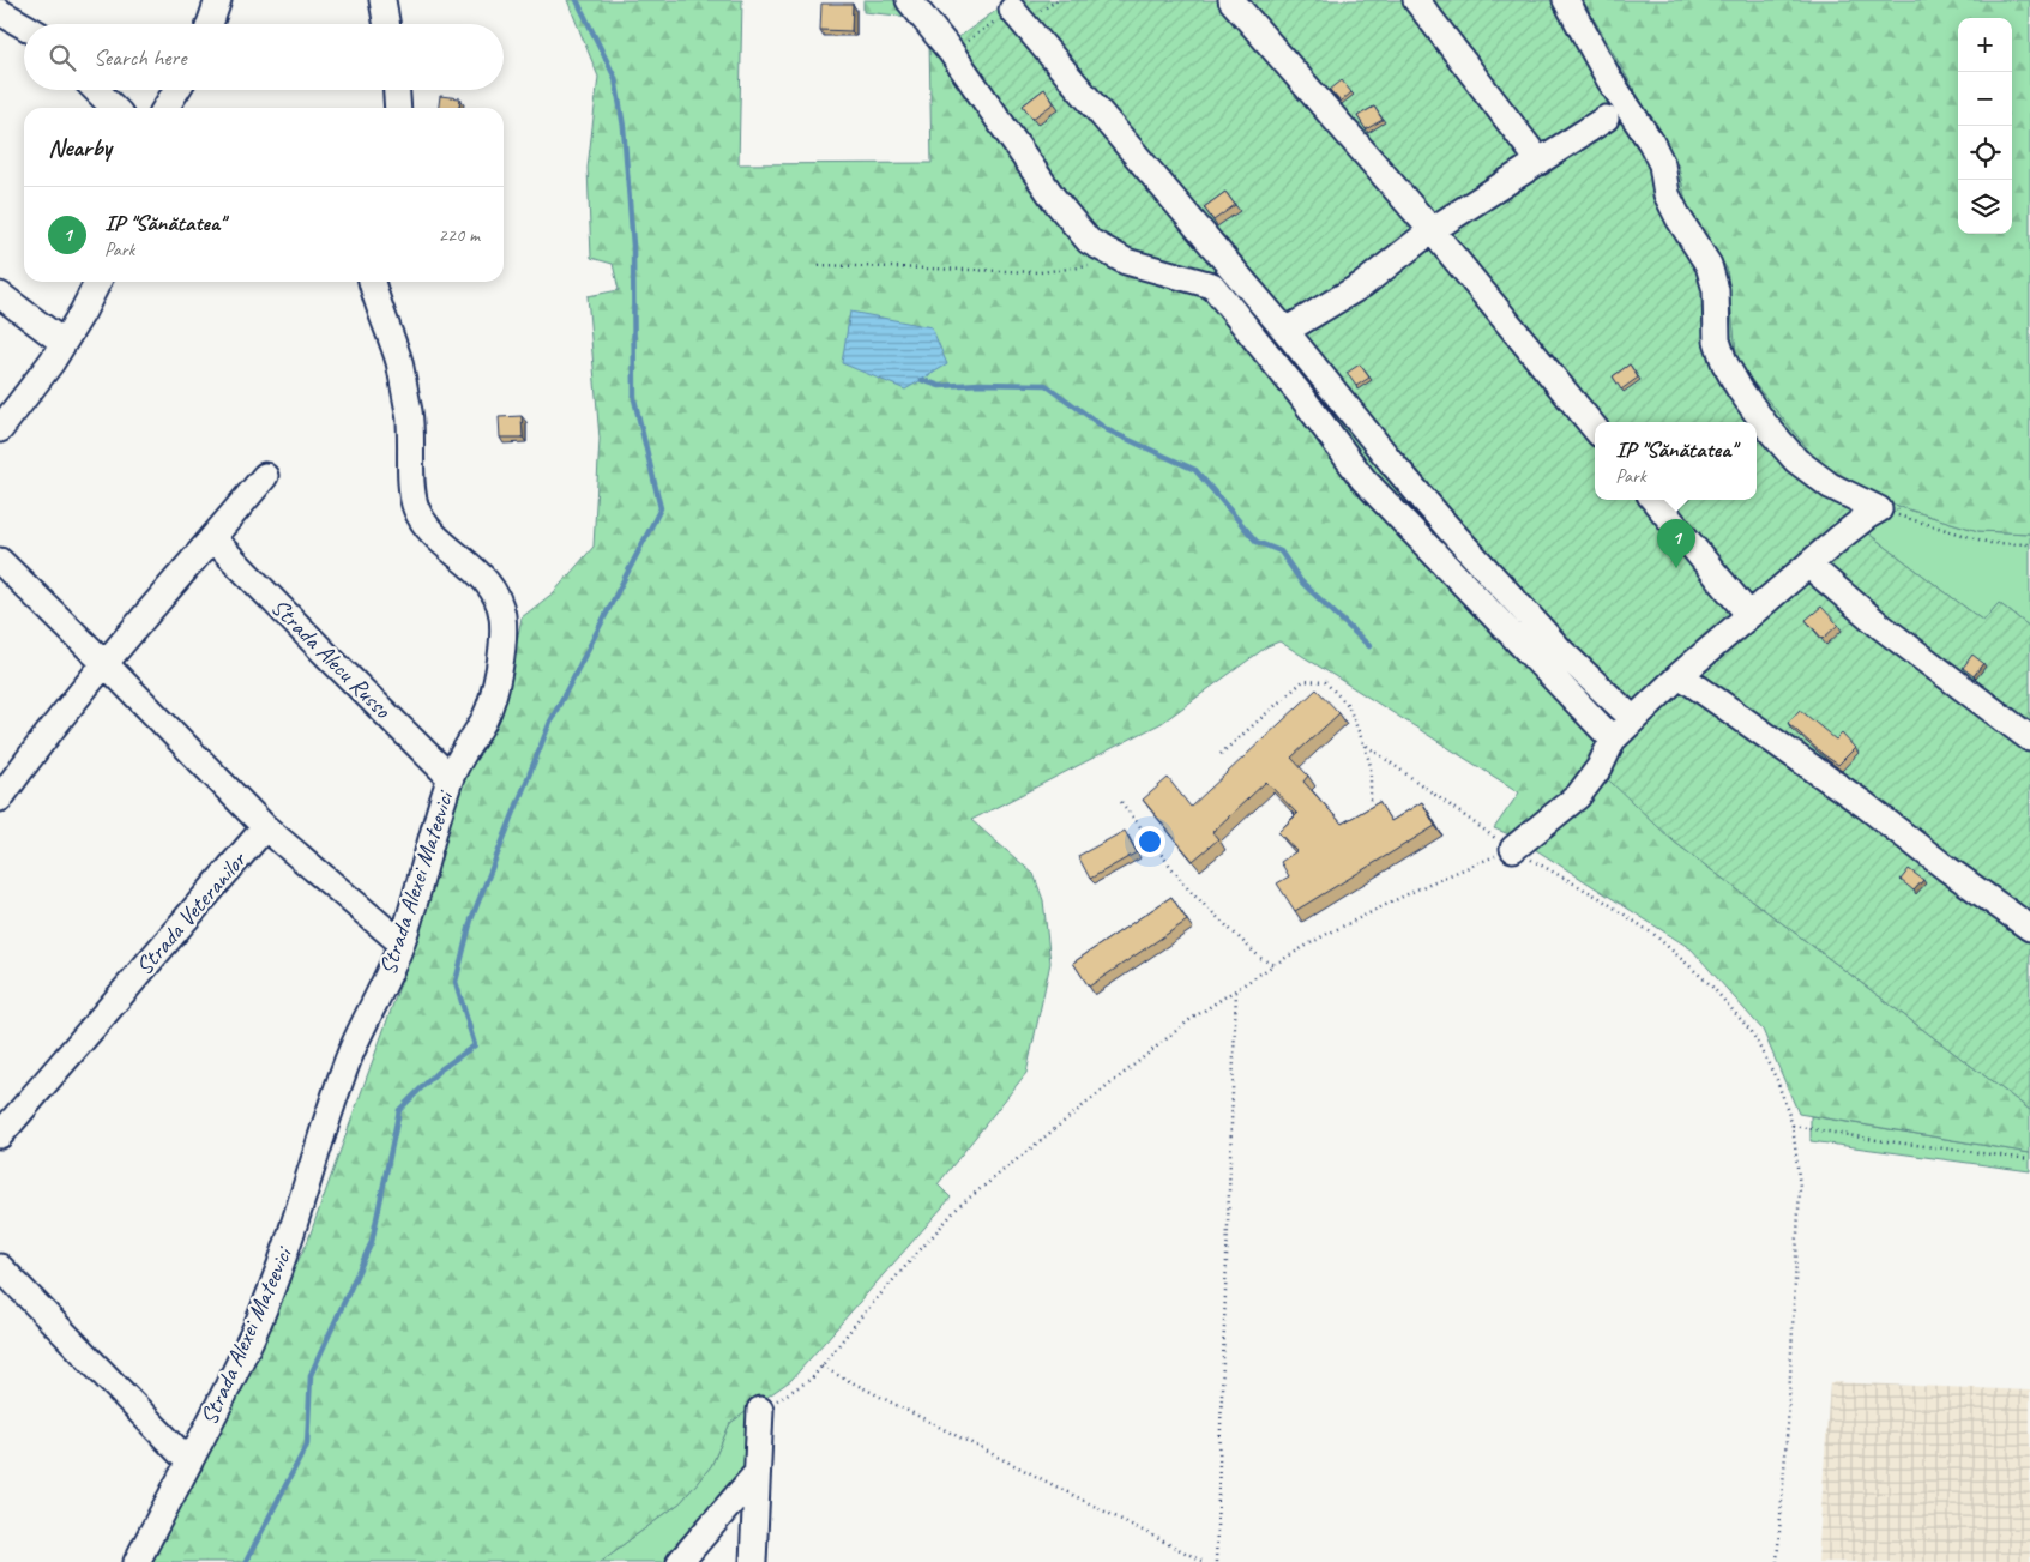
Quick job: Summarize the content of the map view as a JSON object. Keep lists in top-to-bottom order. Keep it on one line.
{"streets":{"street":["Strada Alecu Russo","Strada Alexei Mateevici","Strada Veteranilor"]},"crossings":[["Strada Alecu Russo","Strada Alexei Mateevici"]],"page":{"map_buttons":["+","−"],"search":"Search here","heading":"Nearby","list":[{"mark":"1","name":"IP \"Sănătatea\"","note":"Park","value":"220 m"}],"popup":["IP \"Sănătatea\"","Park"],"pins":"1"}}
